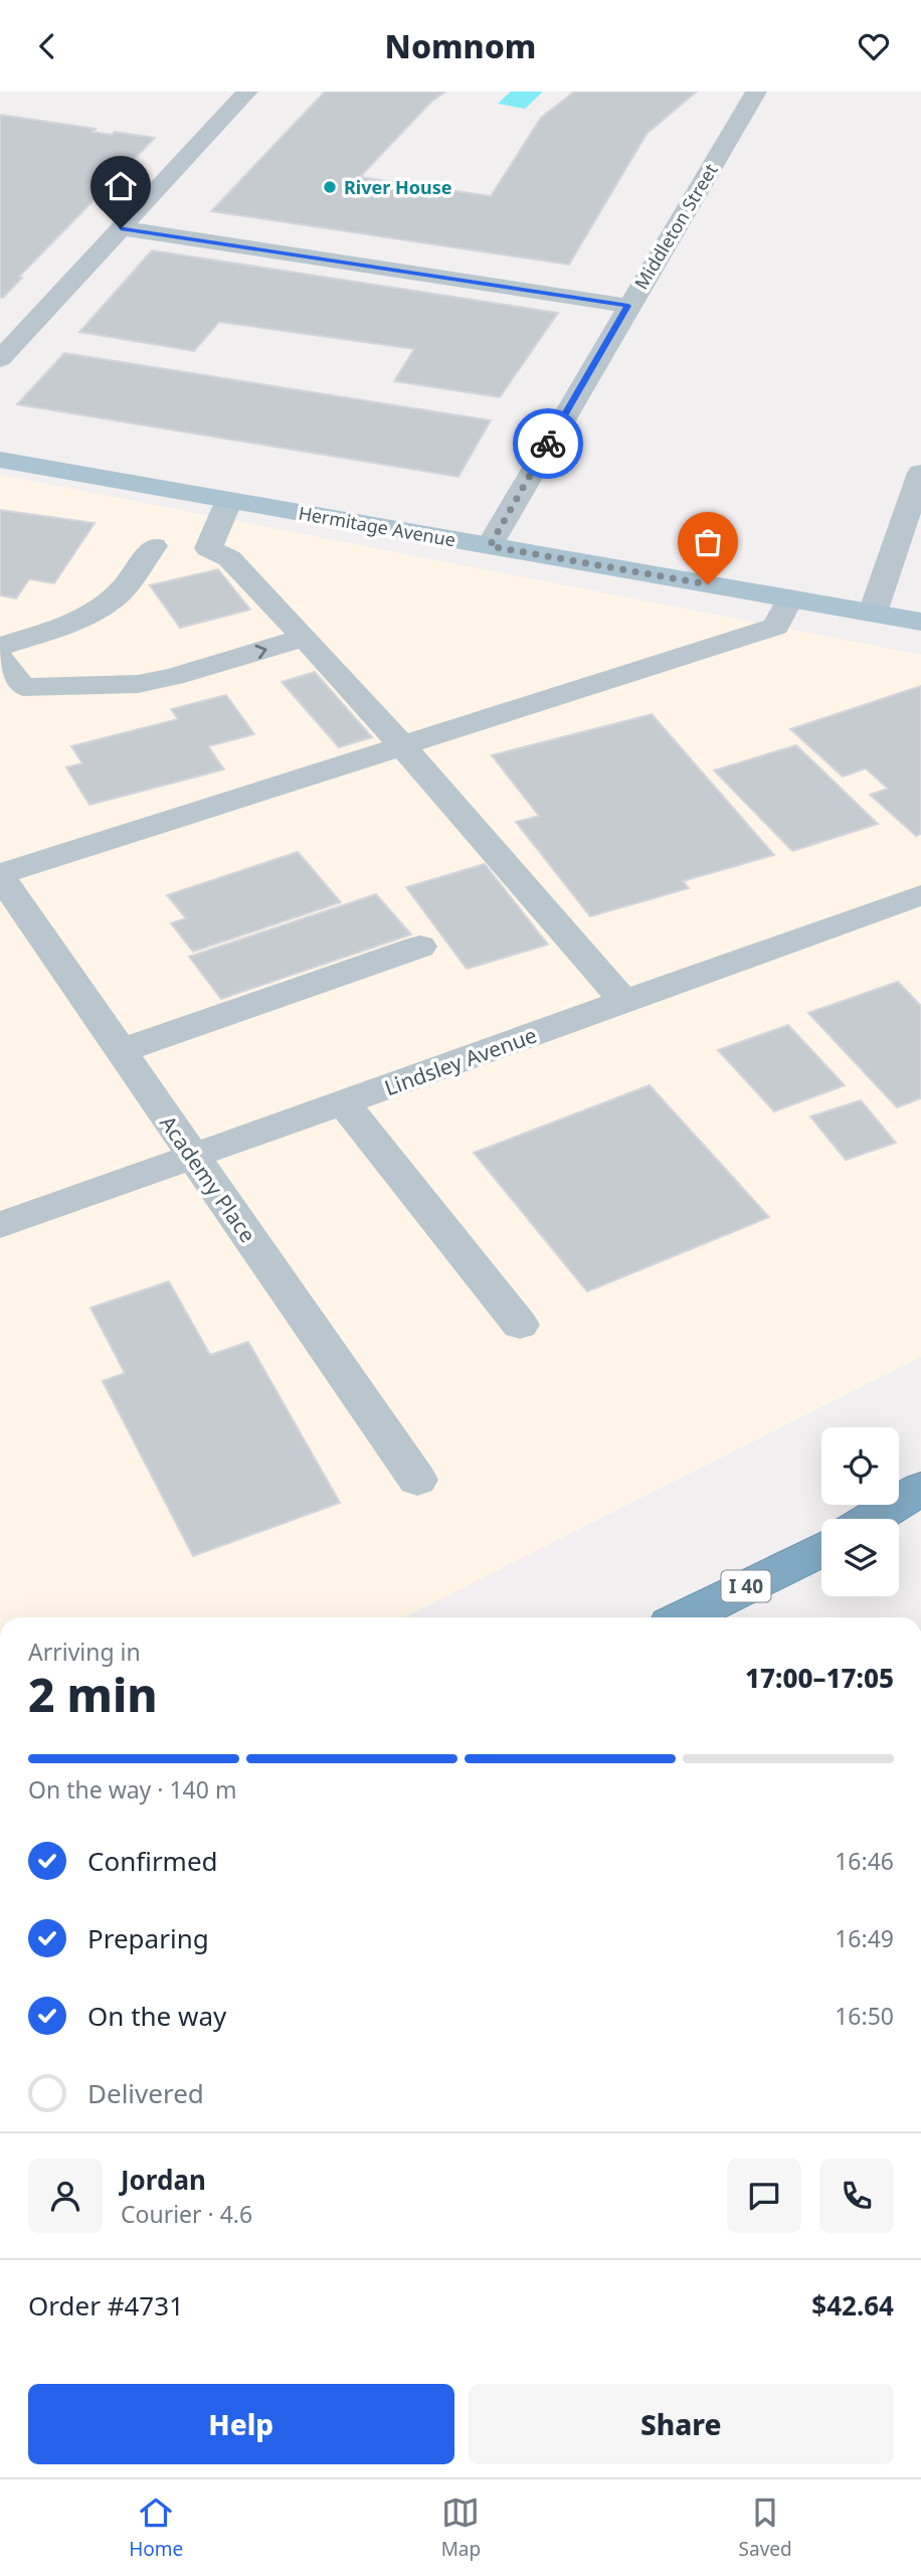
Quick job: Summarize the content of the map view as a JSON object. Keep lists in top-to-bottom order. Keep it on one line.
{"streets":{"highway":["I 40"],"main road":["Hermitage Avenue"],"street":["Middleton Street","Lindsley Avenue","Academy Place"]},"crossings":[["Middleton Street","Hermitage Avenue"],["Lindsley Avenue","Academy Place"]],"places":["River House"],"page":{"header":"Nomnom","heading":["2 min","Arriving in","17:00–17:05"],"panel":["Jordan","Courier · 4.6","Order #4731","$42.64"],"bar":"On the way · 140 m","list":[["Confirmed","16:46"],["Preparing","16:49"],["On the way","16:50"],"Delivered"],"buttons":["Help","Share"],"tabs":["Home","Map","Saved"]}}
